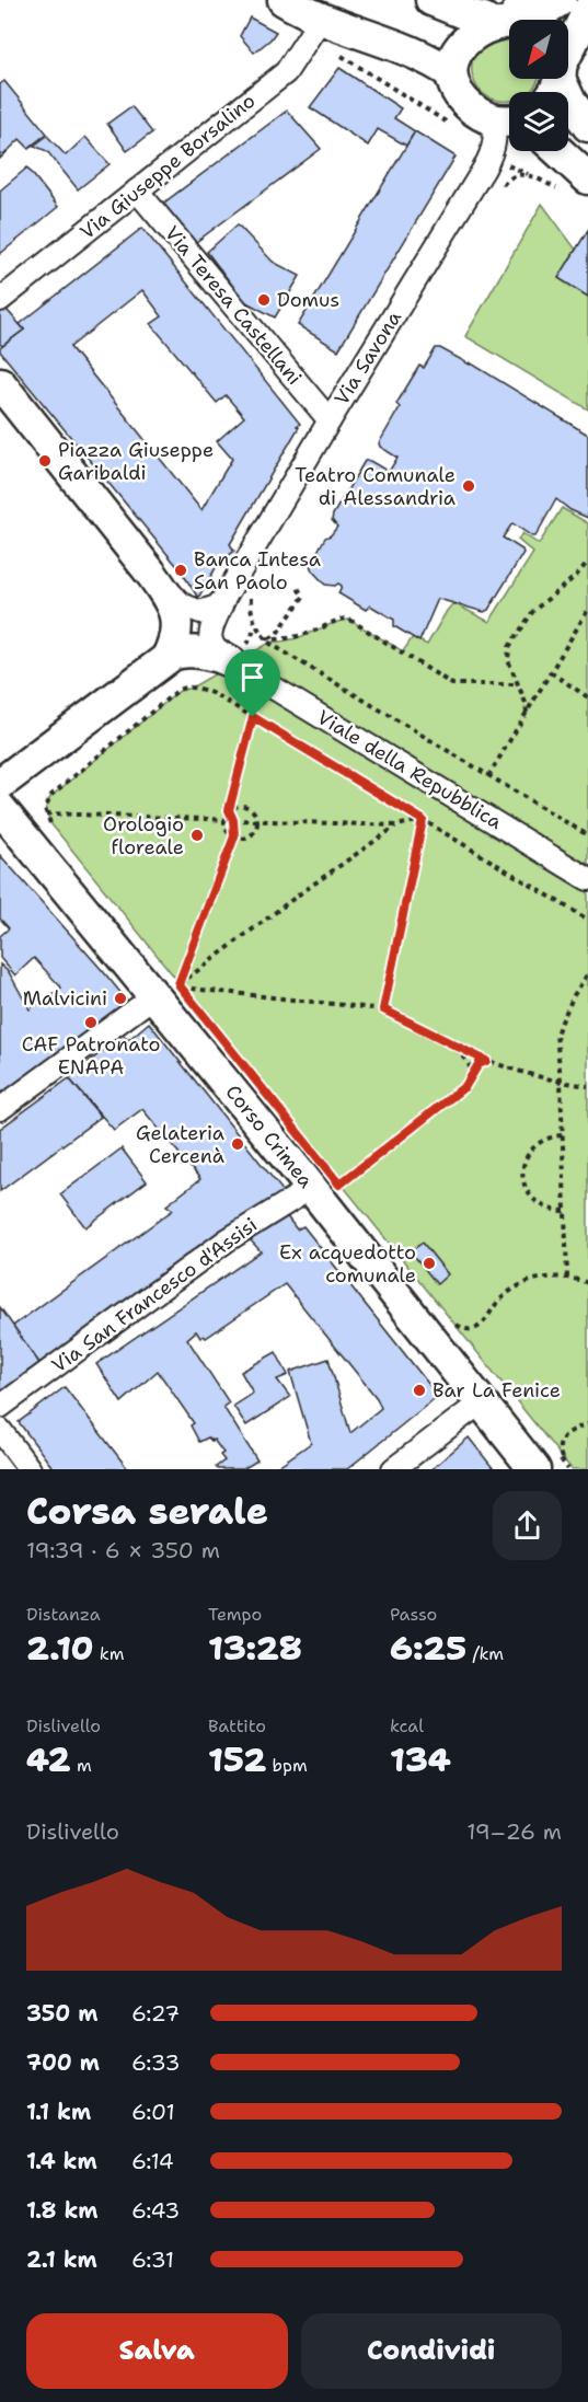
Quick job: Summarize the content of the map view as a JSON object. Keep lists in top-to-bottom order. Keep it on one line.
{"streets":{"street":["Via Giuseppe Borsalino","Via Teresa Castellani","Via Savona","Viale della Repubblica","Corso Crimea","Via San Francesco d'Assisi"]},"crossings":[["Via Giuseppe Borsalino","Via Teresa Castellani"],["Via Teresa Castellani","Via Savona"],["Via Savona","Viale della Repubblica"],["Corso Crimea","Via San Francesco d'Assisi"]],"places":["Domus","Piazza Giuseppe Garibaldi","Teatro Comunale di Alessandria","Banca Intesa San Paolo","Orologio floreale","Malvicini","CAF Patronato ENAPA","Gelateria Cercenà","Ex acquedotto comunale","Bar La Fenice"],"north":"bottom left","page":{"heading":["Corsa serale","19:39 · 6 × 350 m"],"stats":[["Distanza","2.10 km"],["Tempo","13:28"],["Passo","6:25 /km"],["Dislivello","42 m"],["Battito","152 bpm"],["kcal","134"]],"chart":["Dislivello","19–26 m"],"list":[{"name":"350 m","note":"6:27"},{"name":"700 m","note":"6:33"},{"name":"1.1 km","note":"6:01"},{"name":"1.4 km","note":"6:14"},{"name":"1.8 km","note":"6:43"},{"name":"2.1 km","note":"6:31"}],"buttons":["Salva","Condividi"]}}
